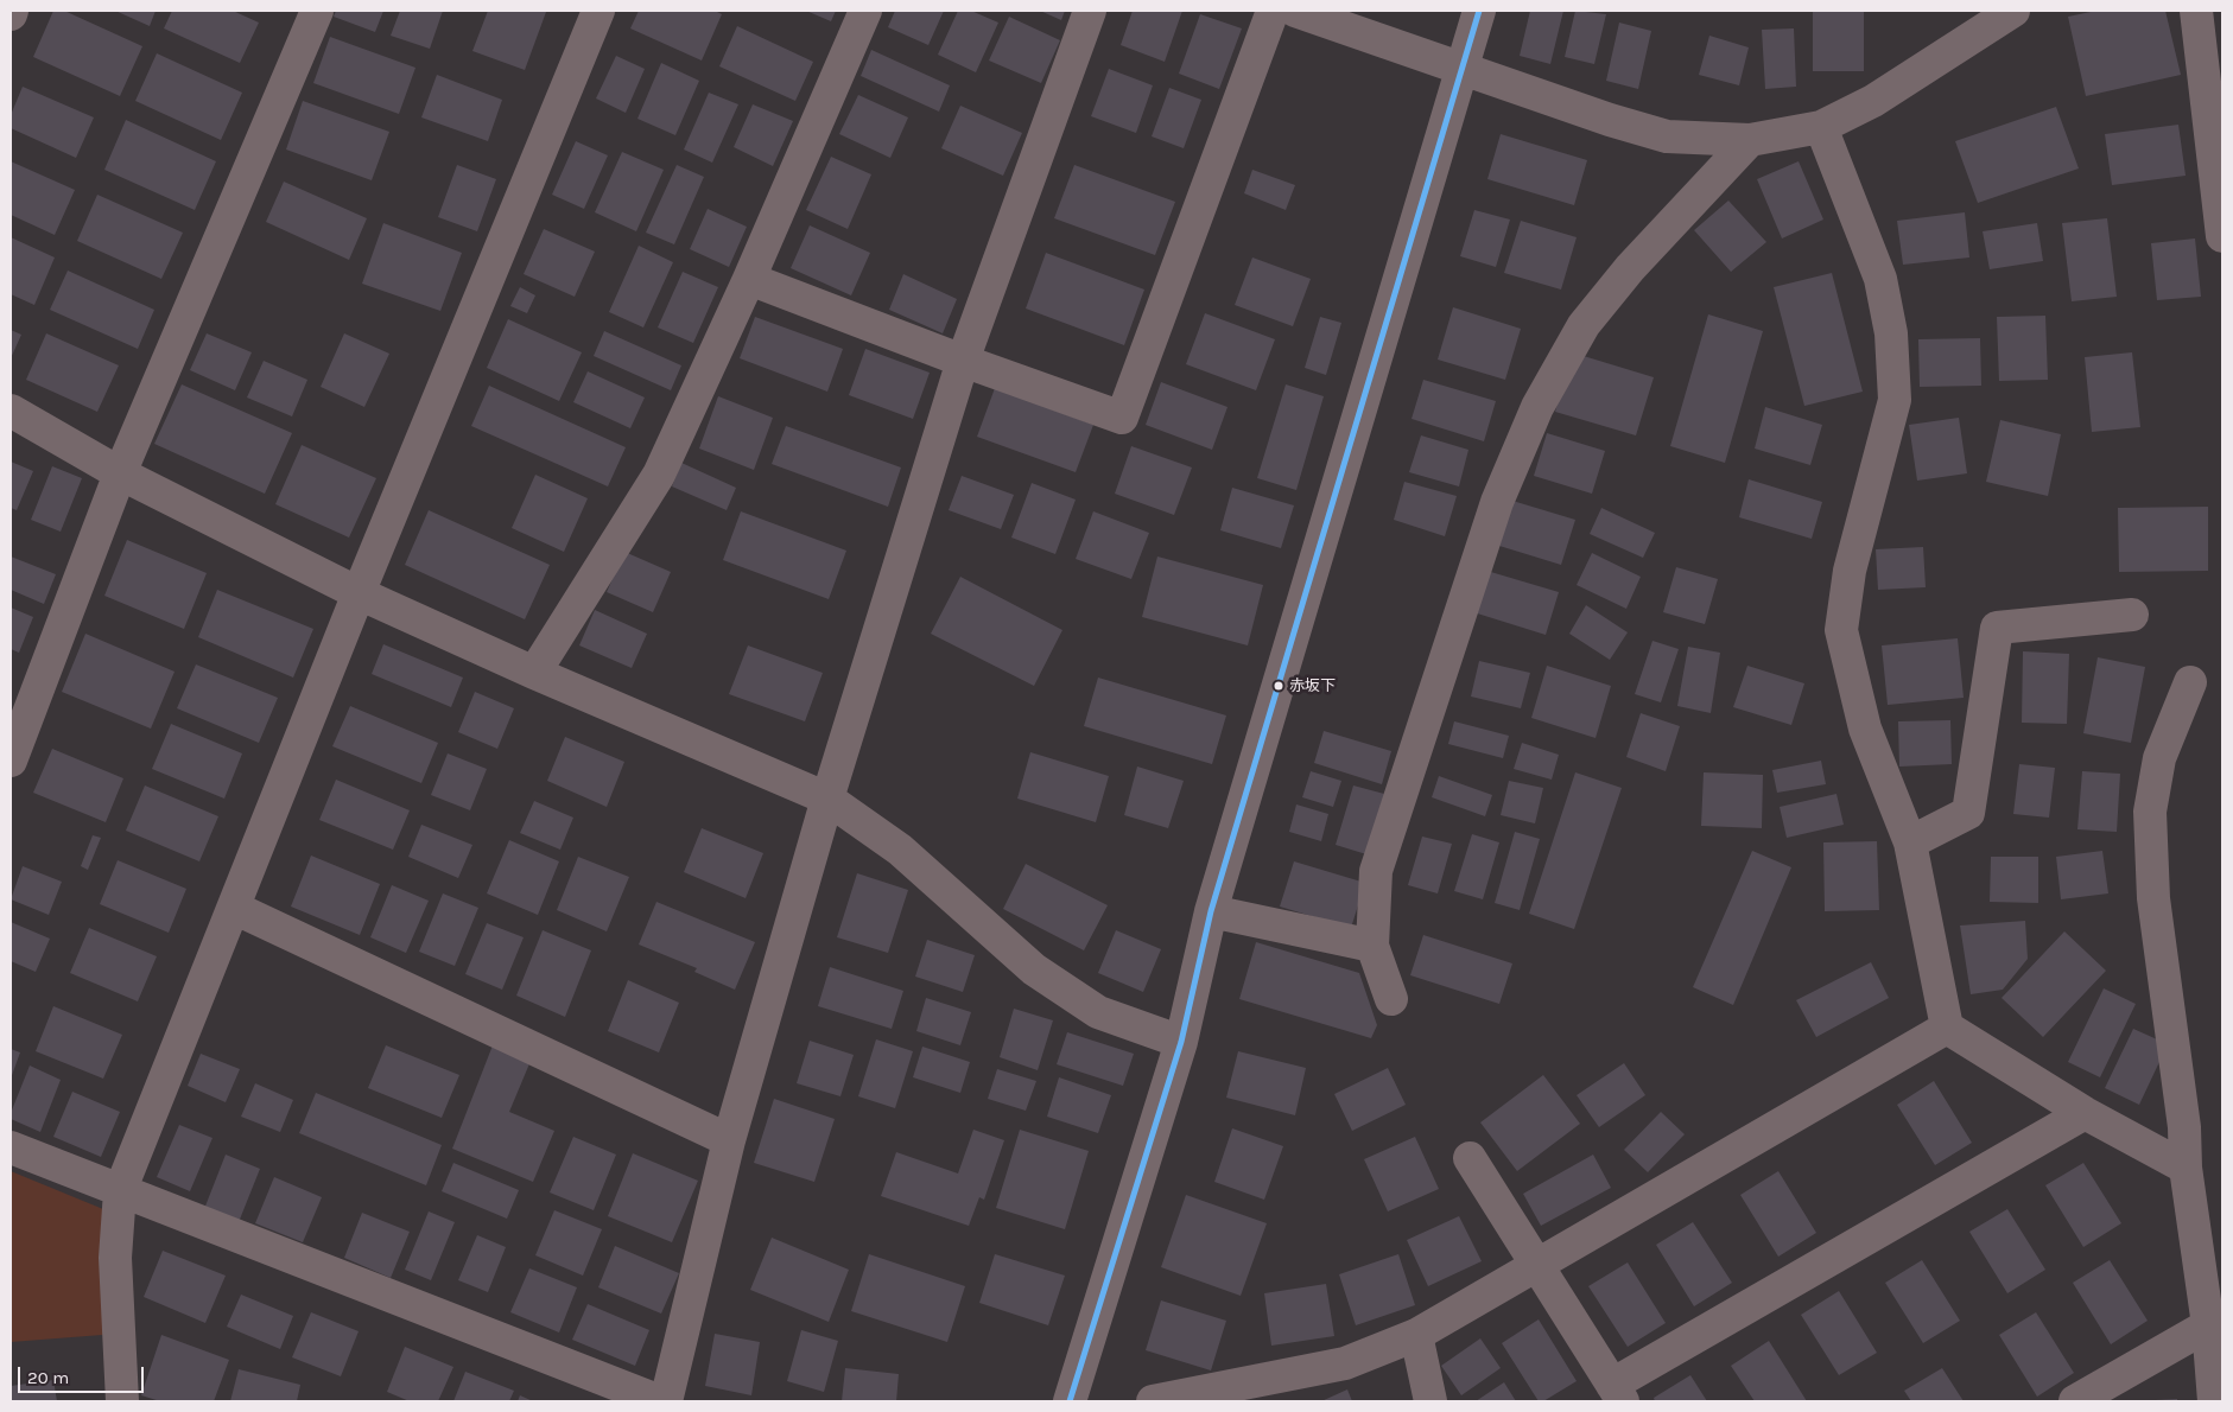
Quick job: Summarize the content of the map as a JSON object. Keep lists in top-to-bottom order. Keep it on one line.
{"places":["赤坂下"],"scale_bar":"20 m"}
